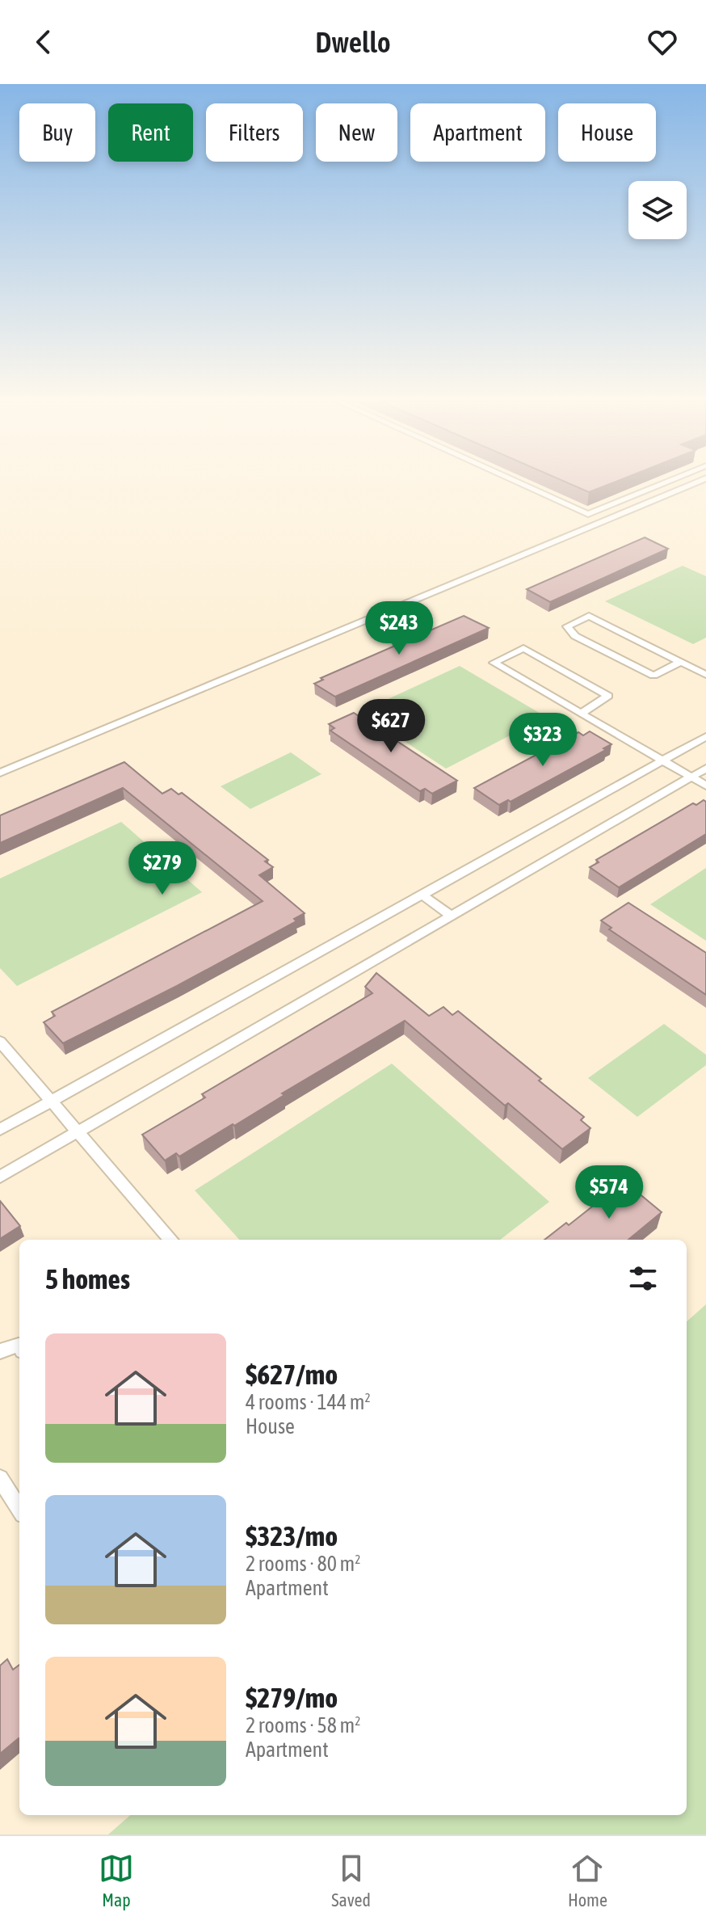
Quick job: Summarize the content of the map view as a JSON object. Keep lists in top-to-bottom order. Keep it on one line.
{"page":{"header":"Dwello","chip":["Buy","Rent","Filters","New","Apartment","House"],"price":["$243","$627","$323","$279","$574"],"heading":"5 homes","list":[{"name":"$627/mo","note":"4 rooms · 144 m² · House"},{"name":"$323/mo","note":"2 rooms · 80 m² · Apartment"},{"name":"$279/mo","note":"2 rooms · 58 m² · Apartment"}],"tabs":["Map","Saved","Home"]}}
